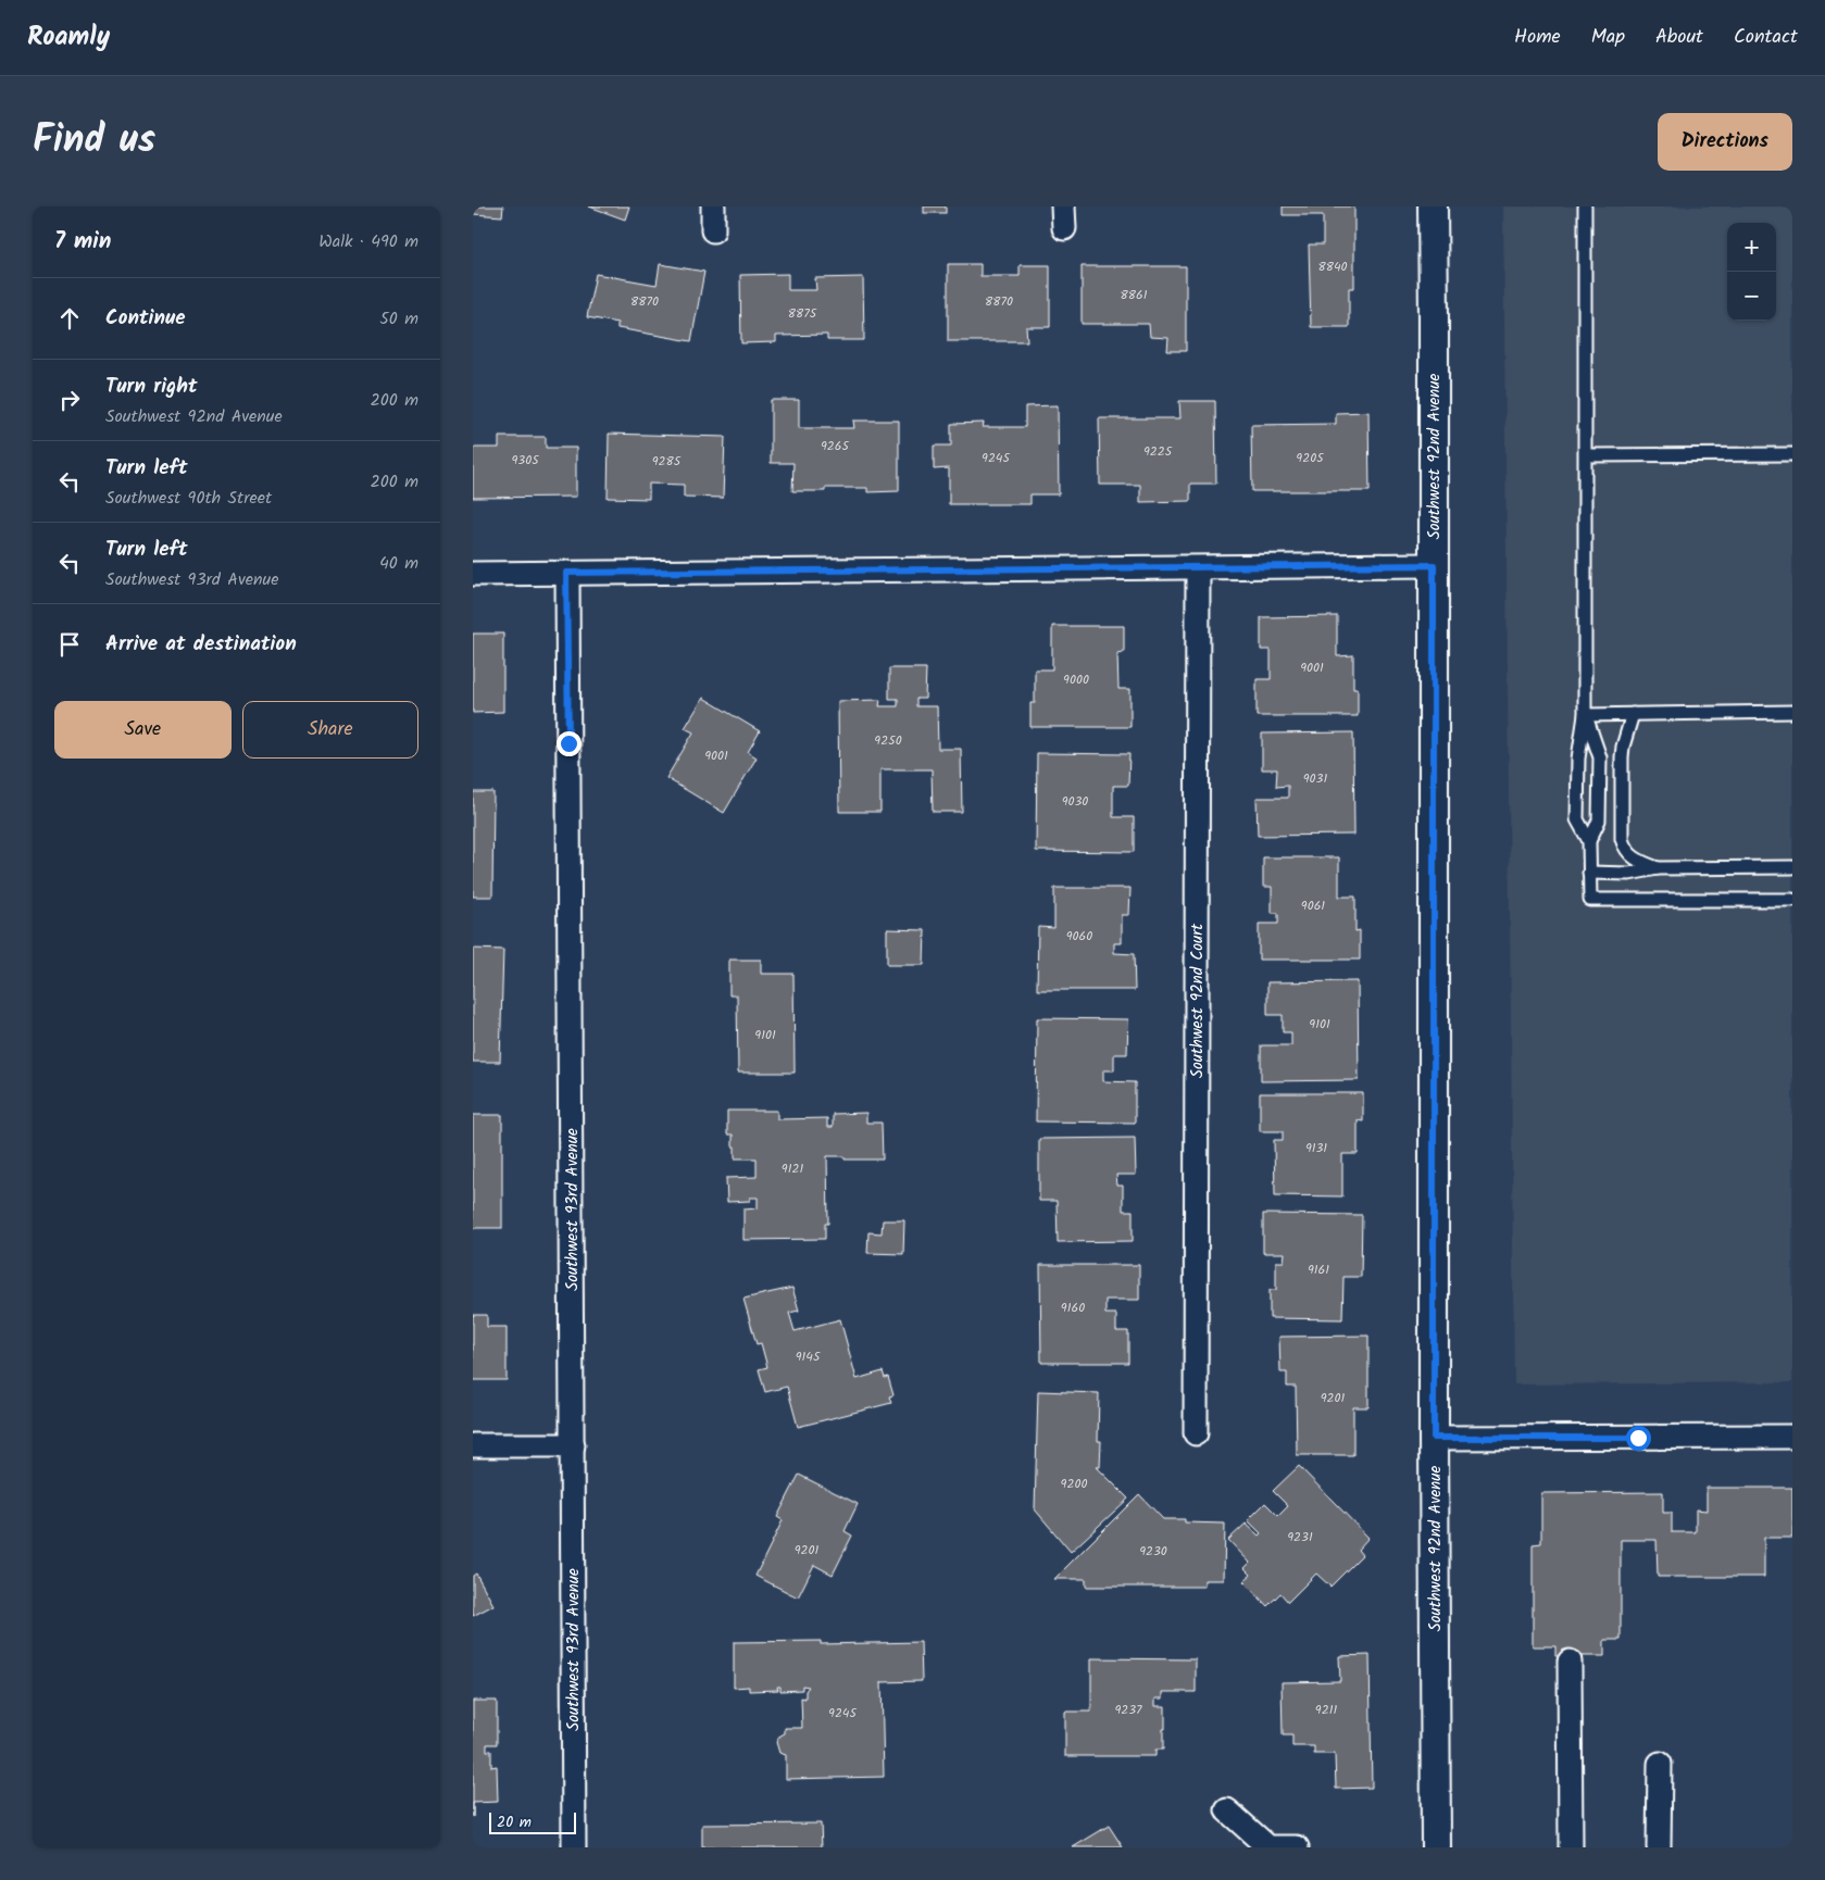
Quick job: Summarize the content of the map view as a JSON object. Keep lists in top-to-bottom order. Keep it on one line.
{"streets":{"street":["Southwest 92nd Avenue","Southwest 92nd Court","Southwest 93rd Avenue"]},"house_numbers":["8840","8861","8870","8870","8875","9265","9225","9245","9205","9305","9285","9001","9000","9250","9001","9031","9030","9061","9060","9101","9101","9131","9121","9161","9160","9145","9201","9200","9231","9201","9230","9237","9211","9245"],"scale_bar":"20 m","page":{"header":"Roamly","nav":["Home","Map","About","Contact"],"title":"Find us","buttons":["Directions",["Save","Share"]],"heading":["7 min","Walk · 490 m"],"map_buttons":["+","−"],"list":[["Continue","50 m"],["Turn right","Southwest 92nd Avenue","200 m"],["Turn left","Southwest 90th Street","200 m"],["Turn left","Southwest 93rd Avenue","40 m"],"Arrive at destination"],"scale":"20 m"}}
